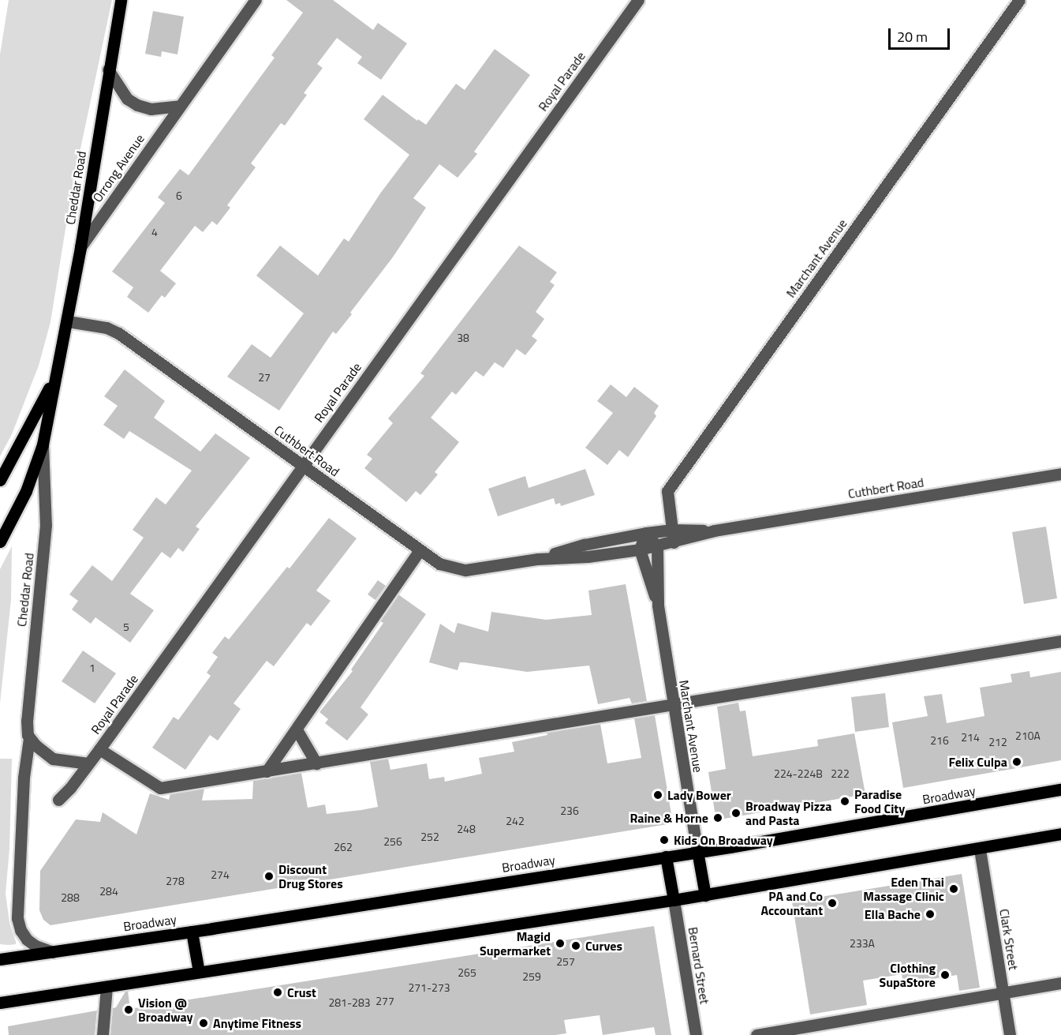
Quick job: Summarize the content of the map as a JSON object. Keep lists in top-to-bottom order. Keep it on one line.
{"streets":{"main road":["Cheddar Road","Broadway"],"street":["Royal Parade","Orrong Avenue","Marchant Avenue","Cuthbert Road","Clark Street","Bernard Street"]},"crossings":[["Royal Parade","Cuthbert Road"],["Orrong Avenue","Cheddar Road"],["Cheddar Road","Cuthbert Road"],["Cheddar Road","Broadway"],["Marchant Avenue","Cuthbert Road"],["Marchant Avenue","Broadway"]],"places":["Felix Culpa","Lady Bower","Paradise Food City","Broadway Pizza and Pasta","Raine & Horne","Kids On Broadway","Discount Drug Stores","Eden Thai Massage Clinic","PA and Co Accountant","Ella Bache","Magid Supermarket","Curves","Clothing SupaStore","Crust","Vision @ Broadway","Anytime Fitness"],"house_numbers":["6","4","38","27","5","1","210A","214","216","212","224-224B","222","236","242","248","252","256","262","274","278","284","288","233A","257","265","259","271-273","277","281-283"],"scale_bar":"20 m"}
